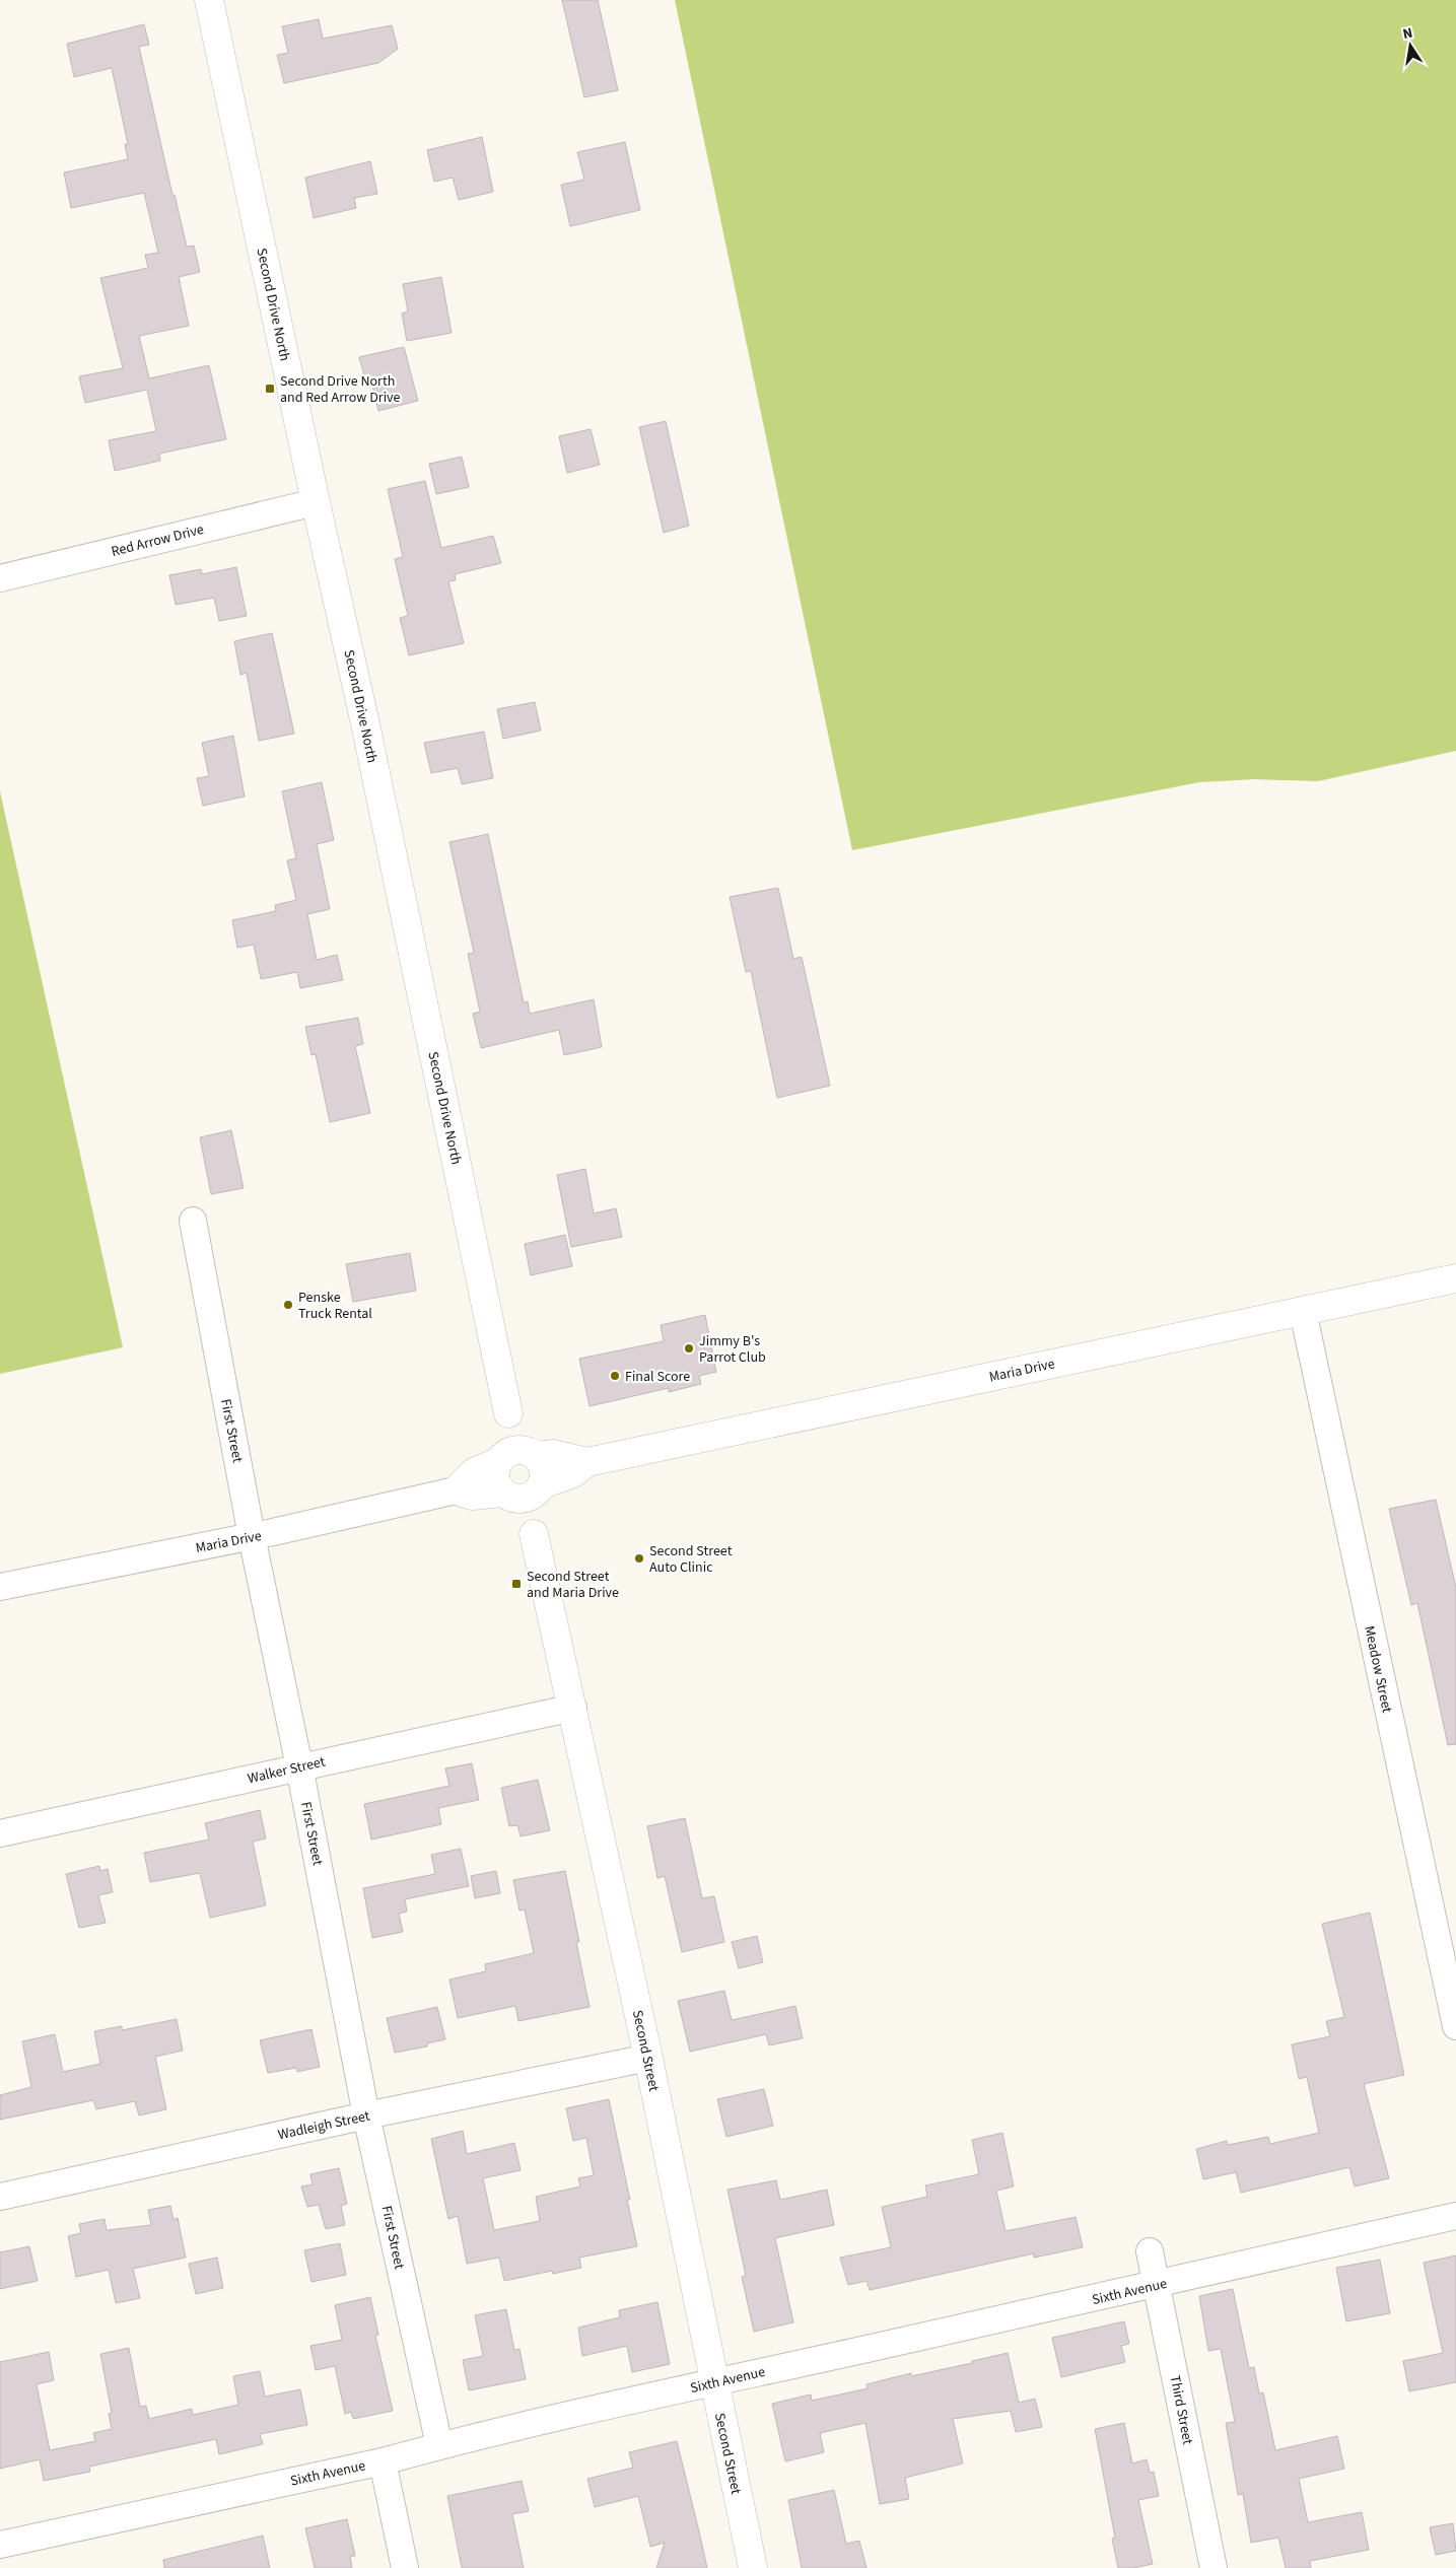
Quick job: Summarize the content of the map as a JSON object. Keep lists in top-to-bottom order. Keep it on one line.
{"streets":{"street":["Second Drive North","Red Arrow Drive","Maria Drive","First Street","Meadow Street","Walker Street","Second Street","Wadleigh Street","Sixth Avenue","Third Street"]},"crossings":[["Second Drive North","Red Arrow Drive"],["Maria Drive","First Street"],["Maria Drive","Meadow Street"],["First Street","Walker Street"],["First Street","Wadleigh Street"],["First Street","Sixth Avenue"],["Walker Street","Second Street"],["Second Street","Wadleigh Street"],["Second Street","Sixth Avenue"],["Sixth Avenue","Third Street"]],"places":{"transit":["Second Drive North and Red Arrow Drive","Second Street and Maria Drive"],"other":["Penske Truck Rental","Jimmy B's Parrot Club","Final Score","Second Street Auto Clinic"]},"north":"top"}
